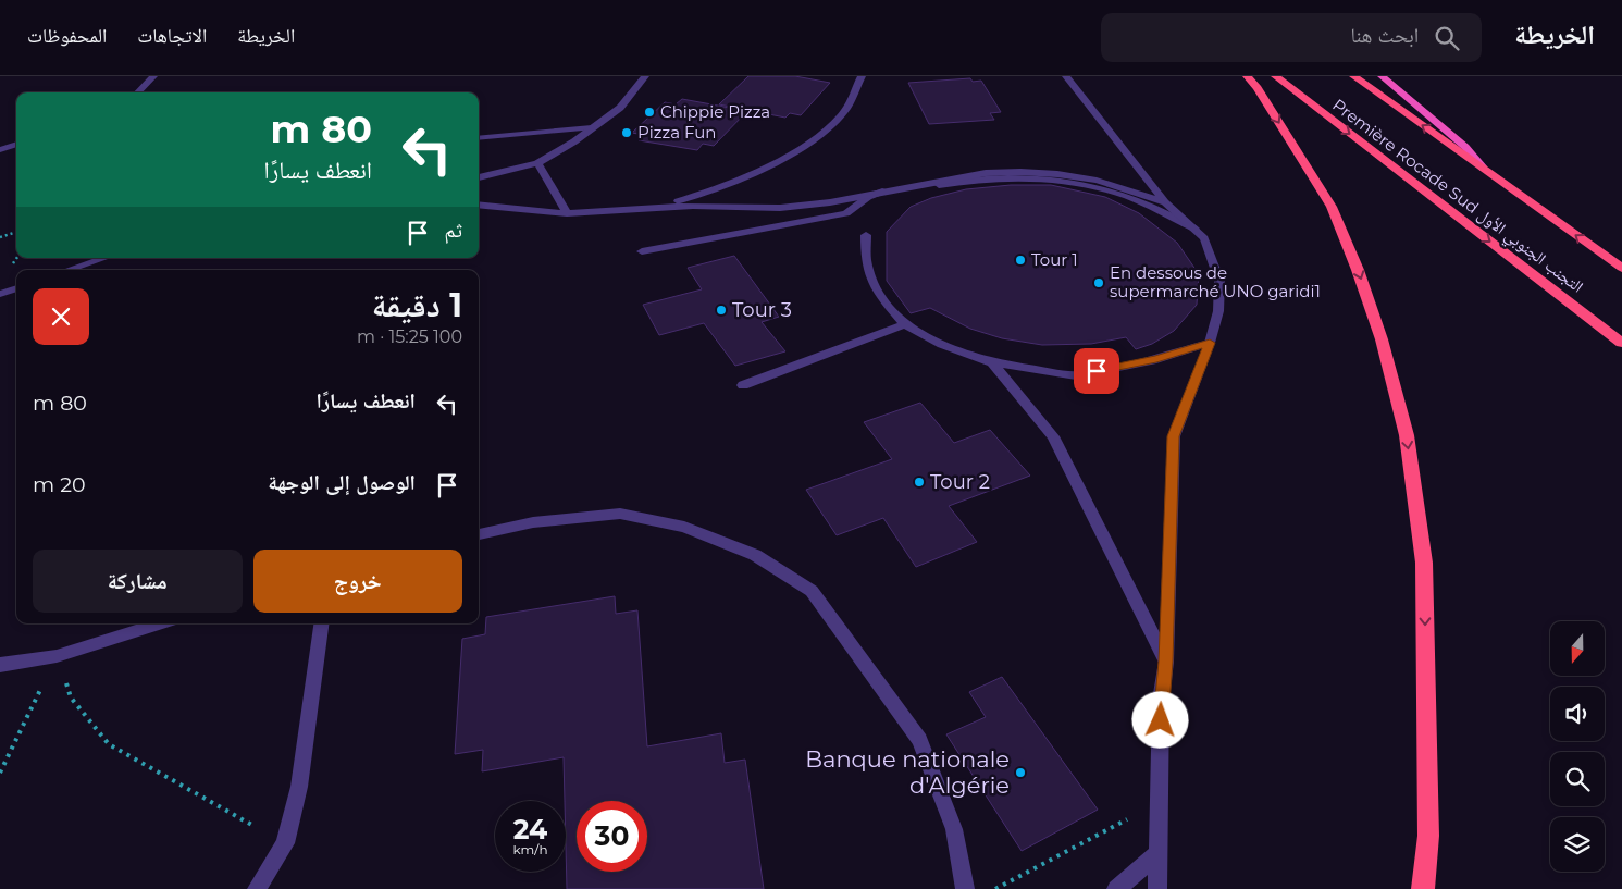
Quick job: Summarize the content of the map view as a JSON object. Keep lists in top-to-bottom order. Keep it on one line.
{"streets":{"highway":["Première Rocade Sud التجنب الجنوبي الأول"]},"places":["Chippie Pizza","Pizza Fun","Tour 1","En dessous de supermarché UNO garidi1","Tour 3","Tour 2","Banque nationale d'Algérie"],"north":"bottom","page":{"header":"الخريطة","search":"ابحث هنا","nav":["الخريطة","الاتجاهات","المحفوظات"],"turn":["80 m","انعطف يسارًا"],"then":"ثم","heading":["1 دقيقة","100 m · 15:25"],"list":[{"name":"انعطف يسارًا","value":"80 m"},{"name":"الوصول إلى الوجهة","value":"20 m"}],"buttons":["خروج","مشاركة"],"speed":"24 km/h","limit":"30"}}
